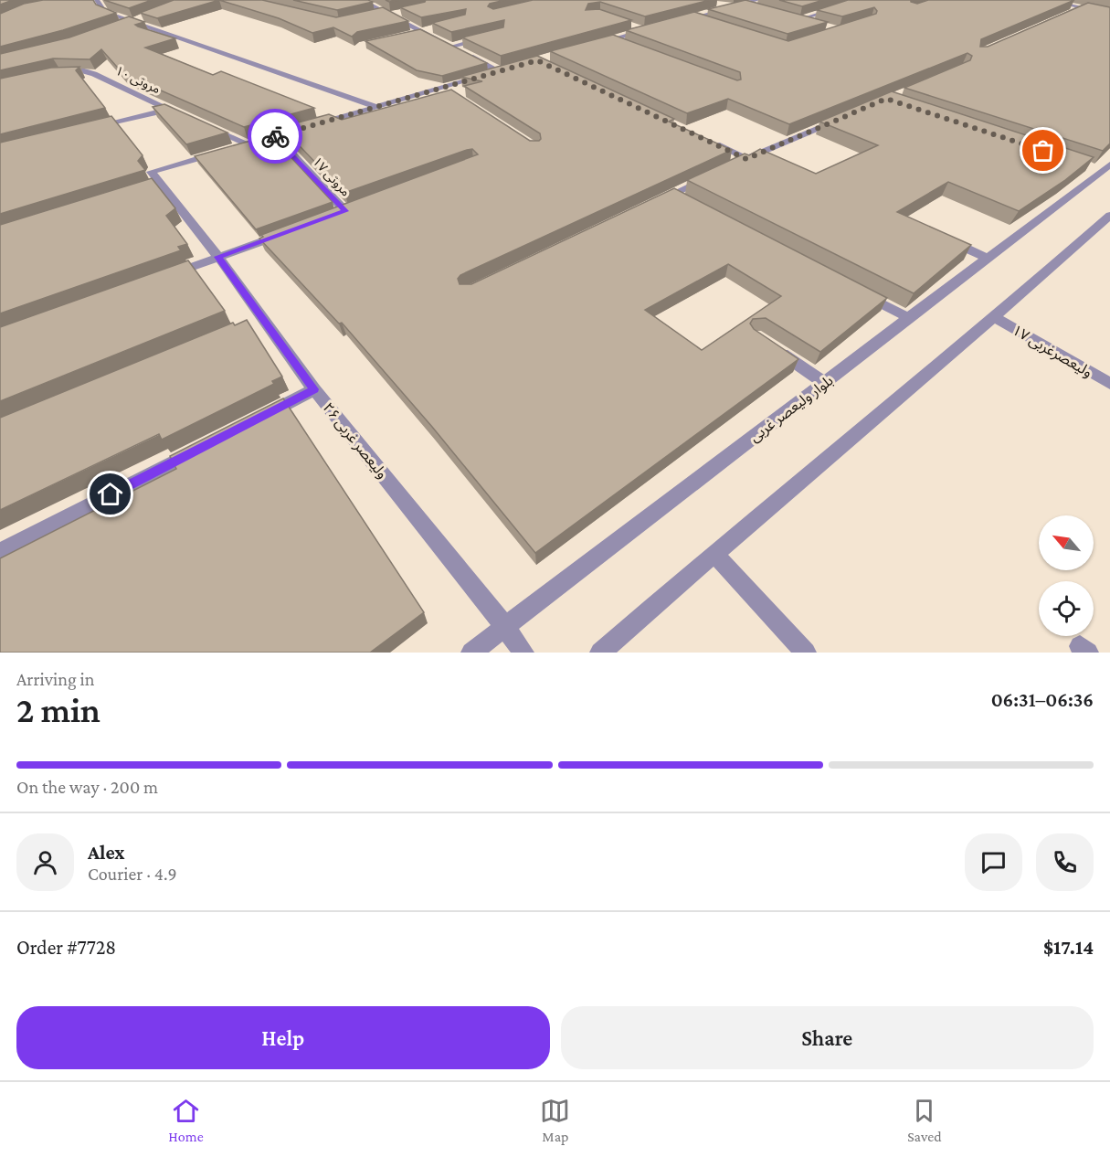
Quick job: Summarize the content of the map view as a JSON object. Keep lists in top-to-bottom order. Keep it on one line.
{"streets":{"street":["مروتی ۱۰","مروتی ۱۷","ولیعصرغربی ۱۷","بلوار ولیعصر غربی","ولیعصر غربی ۲۶"]},"crossings":[["بلوار ولیعصر غربی","ولیعصر غربی ۲۶"]],"north":"top left","page":{"heading":["2 min","Arriving in","06:31–06:36"],"panel":["Alex","Courier · 4.9","Order #7728","$17.14"],"bar":"On the way · 200 m","buttons":["Help","Share"],"tabs":["Home","Map","Saved"]}}
